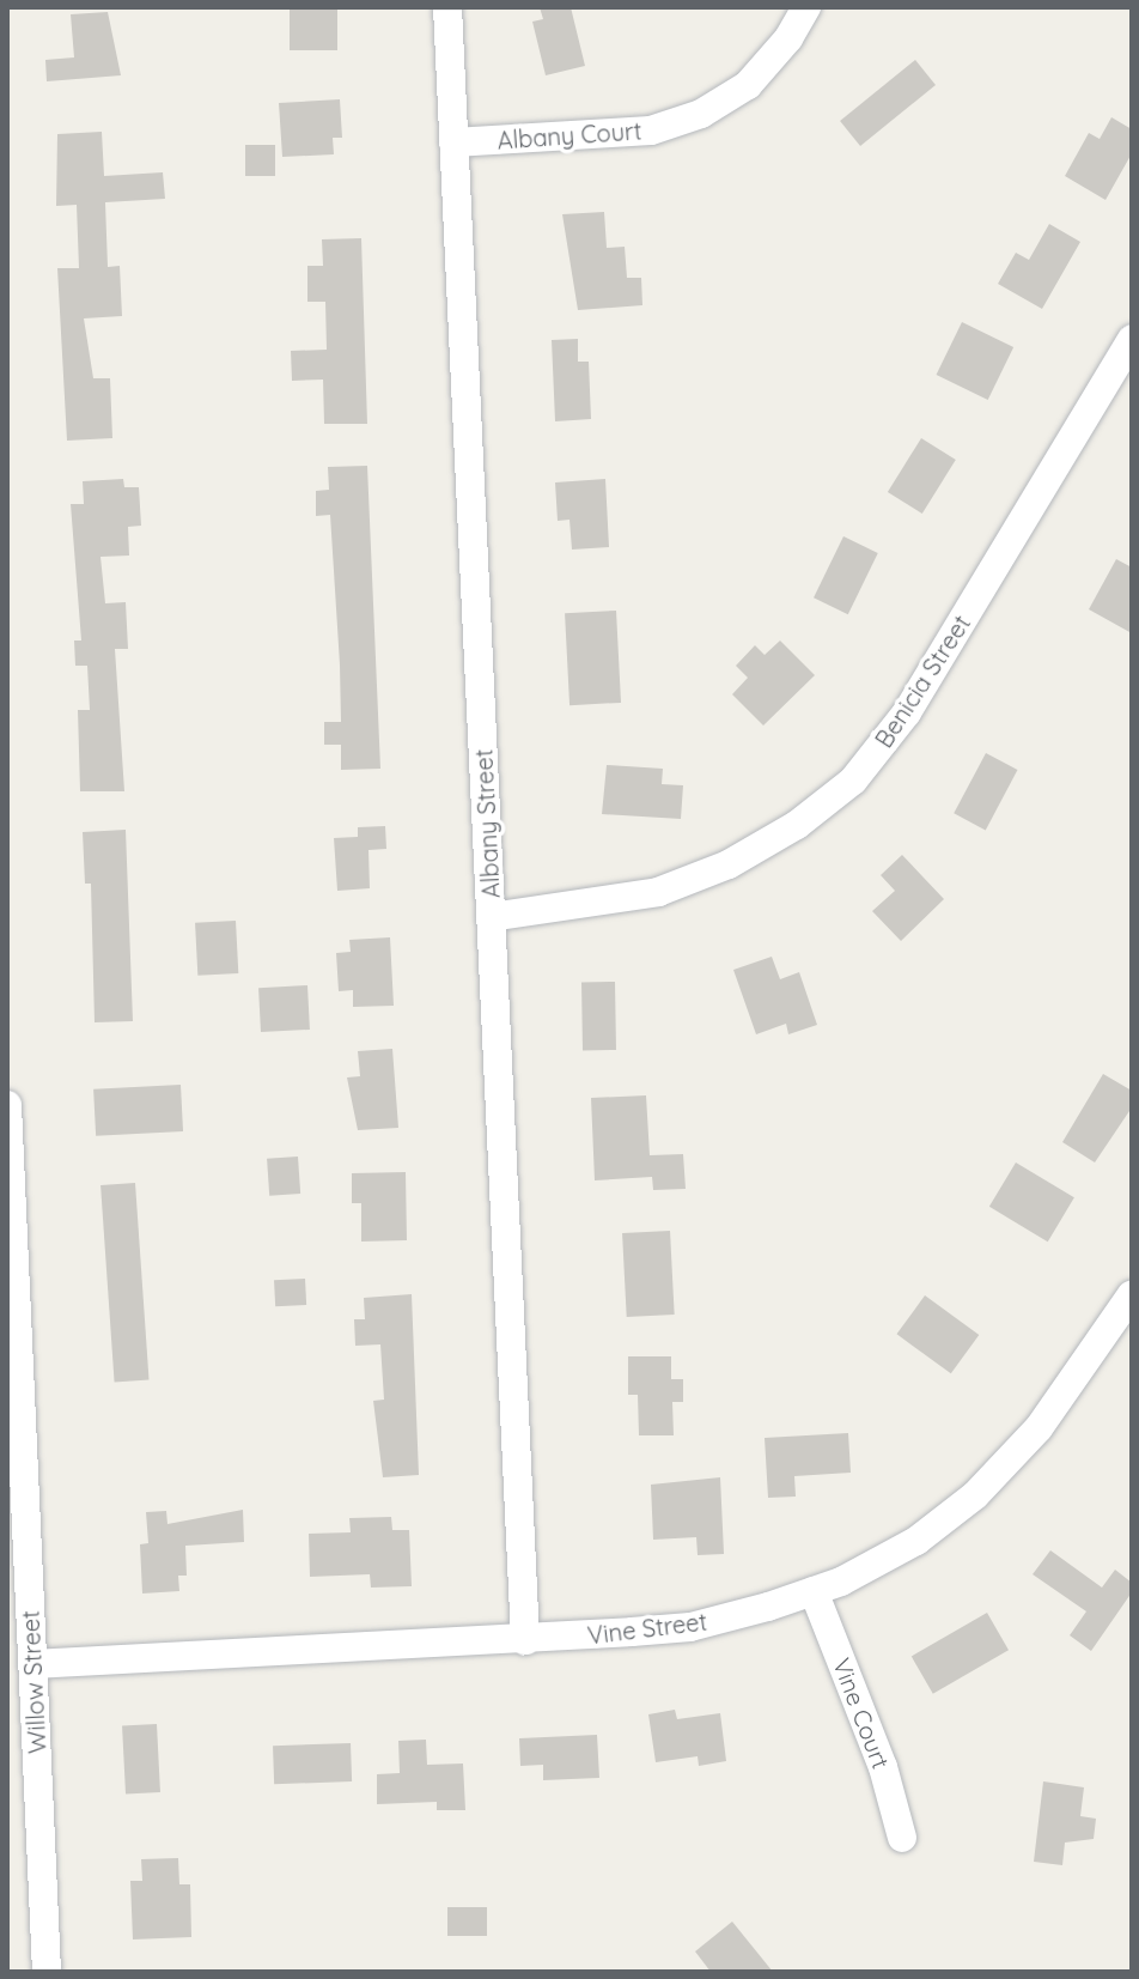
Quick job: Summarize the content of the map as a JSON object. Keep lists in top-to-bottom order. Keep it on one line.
{"streets":{"street":["Albany Court","Benicia Street","Albany Street","Vine Street","Willow Street","Vine Court"]},"crossings":[["Albany Court","Albany Street"],["Benicia Street","Albany Street"],["Albany Street","Vine Street"],["Vine Street","Willow Street"],["Vine Street","Vine Court"]]}
